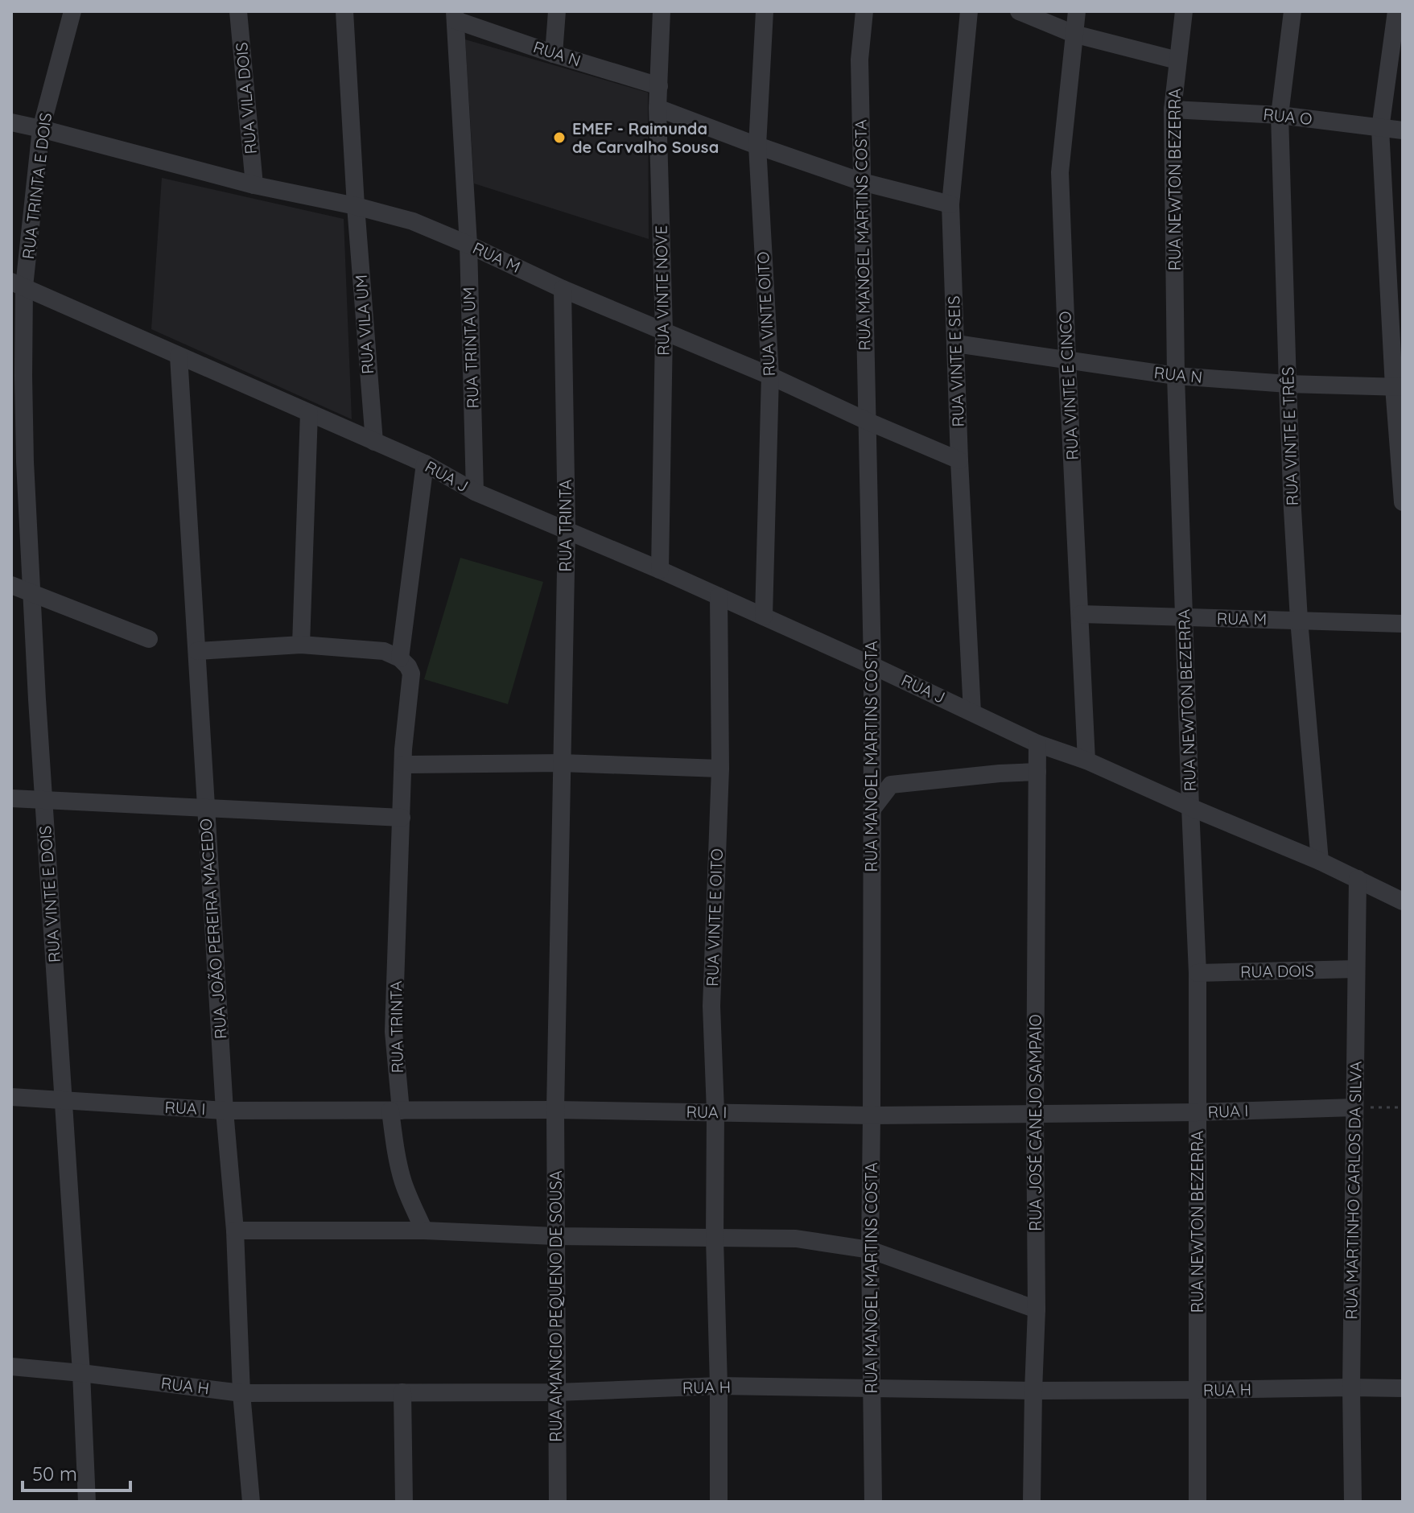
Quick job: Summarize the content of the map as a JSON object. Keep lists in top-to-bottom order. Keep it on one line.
{"streets":{"street":["RUA N","RUA VILA DOIS","RUA O","RUA NEWTON BEZERRA","RUA TRINTA E DOIS","RUA MANOEL MARTINS COSTA","RUA M","RUA VINTE NOVE","RUA VINTE OITO","RUA VILA UM","RUA TRINTA UM","RUA VINTE E SEIS","RUA VINTE E CINCO","RUA VINTE E TRÊS","RUA J","RUA TRINTA","RUA VINTE E DOIS","RUA VINTE E OITO","RUA JOÃO PEREIRA MACEDO","RUA DOIS","RUA I","RUA JOSÉ CANEJO SAMPAIO","RUA MARTINHO CARLOS DA SILVA","RUA AMANCIO PEQUENO DE SOUSA","RUA H"]},"crossings":[["RUA N","RUA NEWTON BEZERRA"],["RUA N","RUA VINTE NOVE"],["RUA N","RUA TRINTA UM"],["RUA N","RUA VINTE E SEIS"],["RUA N","RUA VINTE E CINCO"],["RUA N","RUA VINTE E TRÊS"],["RUA VILA DOIS","RUA M"],["RUA O","RUA NEWTON BEZERRA"],["RUA O","RUA VINTE E TRÊS"],["RUA NEWTON BEZERRA","RUA M"],["RUA NEWTON BEZERRA","RUA J"],["RUA NEWTON BEZERRA","RUA DOIS"],["RUA NEWTON BEZERRA","RUA I"],["RUA NEWTON BEZERRA","RUA H"],["RUA TRINTA E DOIS","RUA M"],["RUA TRINTA E DOIS","RUA J"],["RUA TRINTA E DOIS","RUA VINTE E DOIS"],["RUA MANOEL MARTINS COSTA","RUA M"],["RUA MANOEL MARTINS COSTA","RUA J"],["RUA MANOEL MARTINS COSTA","RUA I"],["RUA MANOEL MARTINS COSTA","RUA H"],["RUA M","RUA VINTE NOVE"],["RUA M","RUA VINTE OITO"],["RUA M","RUA VILA UM"],["RUA M","RUA TRINTA UM"],["RUA M","RUA VINTE E SEIS"],["RUA M","RUA VINTE E CINCO"],["RUA M","RUA VINTE E TRÊS"],["RUA M","RUA TRINTA"],["RUA VINTE NOVE","RUA J"],["RUA VINTE OITO","RUA J"],["RUA VILA UM","RUA J"],["RUA TRINTA UM","RUA J"],["RUA VINTE E SEIS","RUA J"],["RUA VINTE E CINCO","RUA J"],["RUA VINTE E TRÊS","RUA J"],["RUA J","RUA TRINTA"],["RUA J","RUA VINTE E DOIS"],["RUA J","RUA VINTE E OITO"],["RUA J","RUA JOÃO PEREIRA MACEDO"],["RUA J","RUA JOSÉ CANEJO SAMPAIO"],["RUA J","RUA MARTINHO CARLOS DA SILVA"],["RUA TRINTA","RUA I"],["RUA TRINTA","RUA AMANCIO PEQUENO DE SOUSA"],["RUA VINTE E DOIS","RUA I"],["RUA VINTE E DOIS","RUA H"],["RUA VINTE E OITO","RUA I"],["RUA VINTE E OITO","RUA H"],["RUA JOÃO PEREIRA MACEDO","RUA I"],["RUA JOÃO PEREIRA MACEDO","RUA H"],["RUA DOIS","RUA MARTINHO CARLOS DA SILVA"],["RUA I","RUA JOSÉ CANEJO SAMPAIO"],["RUA I","RUA MARTINHO CARLOS DA SILVA"],["RUA I","RUA AMANCIO PEQUENO DE SOUSA"],["RUA JOSÉ CANEJO SAMPAIO","RUA H"],["RUA MARTINHO CARLOS DA SILVA","RUA H"],["RUA AMANCIO PEQUENO DE SOUSA","RUA H"]],"places":["EMEF - Raimunda de Carvalho Sousa"],"scale_bar":"50 m"}
